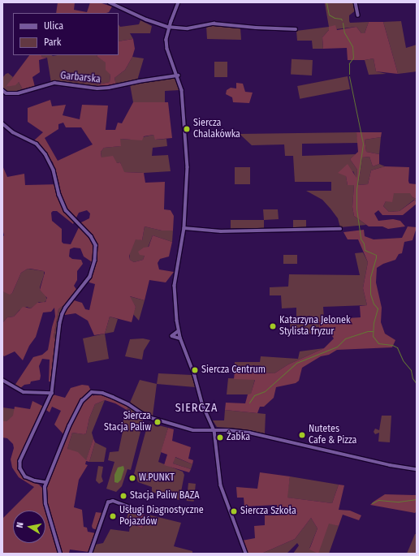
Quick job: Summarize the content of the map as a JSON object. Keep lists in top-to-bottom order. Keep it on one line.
{"streets":{"street":["Garbarska"]},"districts":["SIERCZA"],"places":["Siercza Chalakówka","Katarzyna Jelonek Stylista fryzur","Siercza Centrum","Siercza Stacja Paliw","Nutetes Cafe & Pizza","Żabka","W.PUNKT","Stacja Paliw BAZA","Siercza Szkoła","Usługi Diagnostyczne Pojazdów"],"legend":["Ulica","Park"],"north":"left"}
